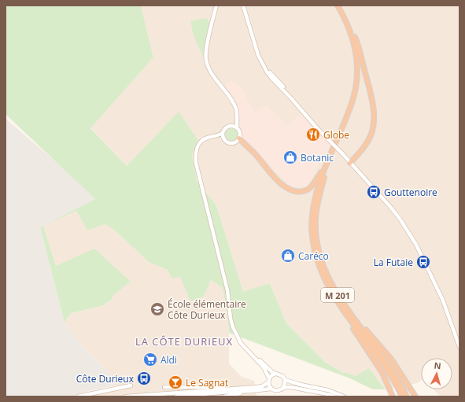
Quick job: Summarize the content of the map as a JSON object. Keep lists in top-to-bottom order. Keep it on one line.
{"streets":{"highway":["M 201"]},"districts":["LA CÔTE DURIEUX"],"places":{"restaurant":["Globe"],"shop":["Botanic","Caréco"],"bus stop":["Gouttenoire","La Futaie","Côte Durieux"],"school or university":["École élémentaire Côte Durieux"],"supermarket":["Aldi"],"bar":["Le Sagnat"]},"north":"top"}
